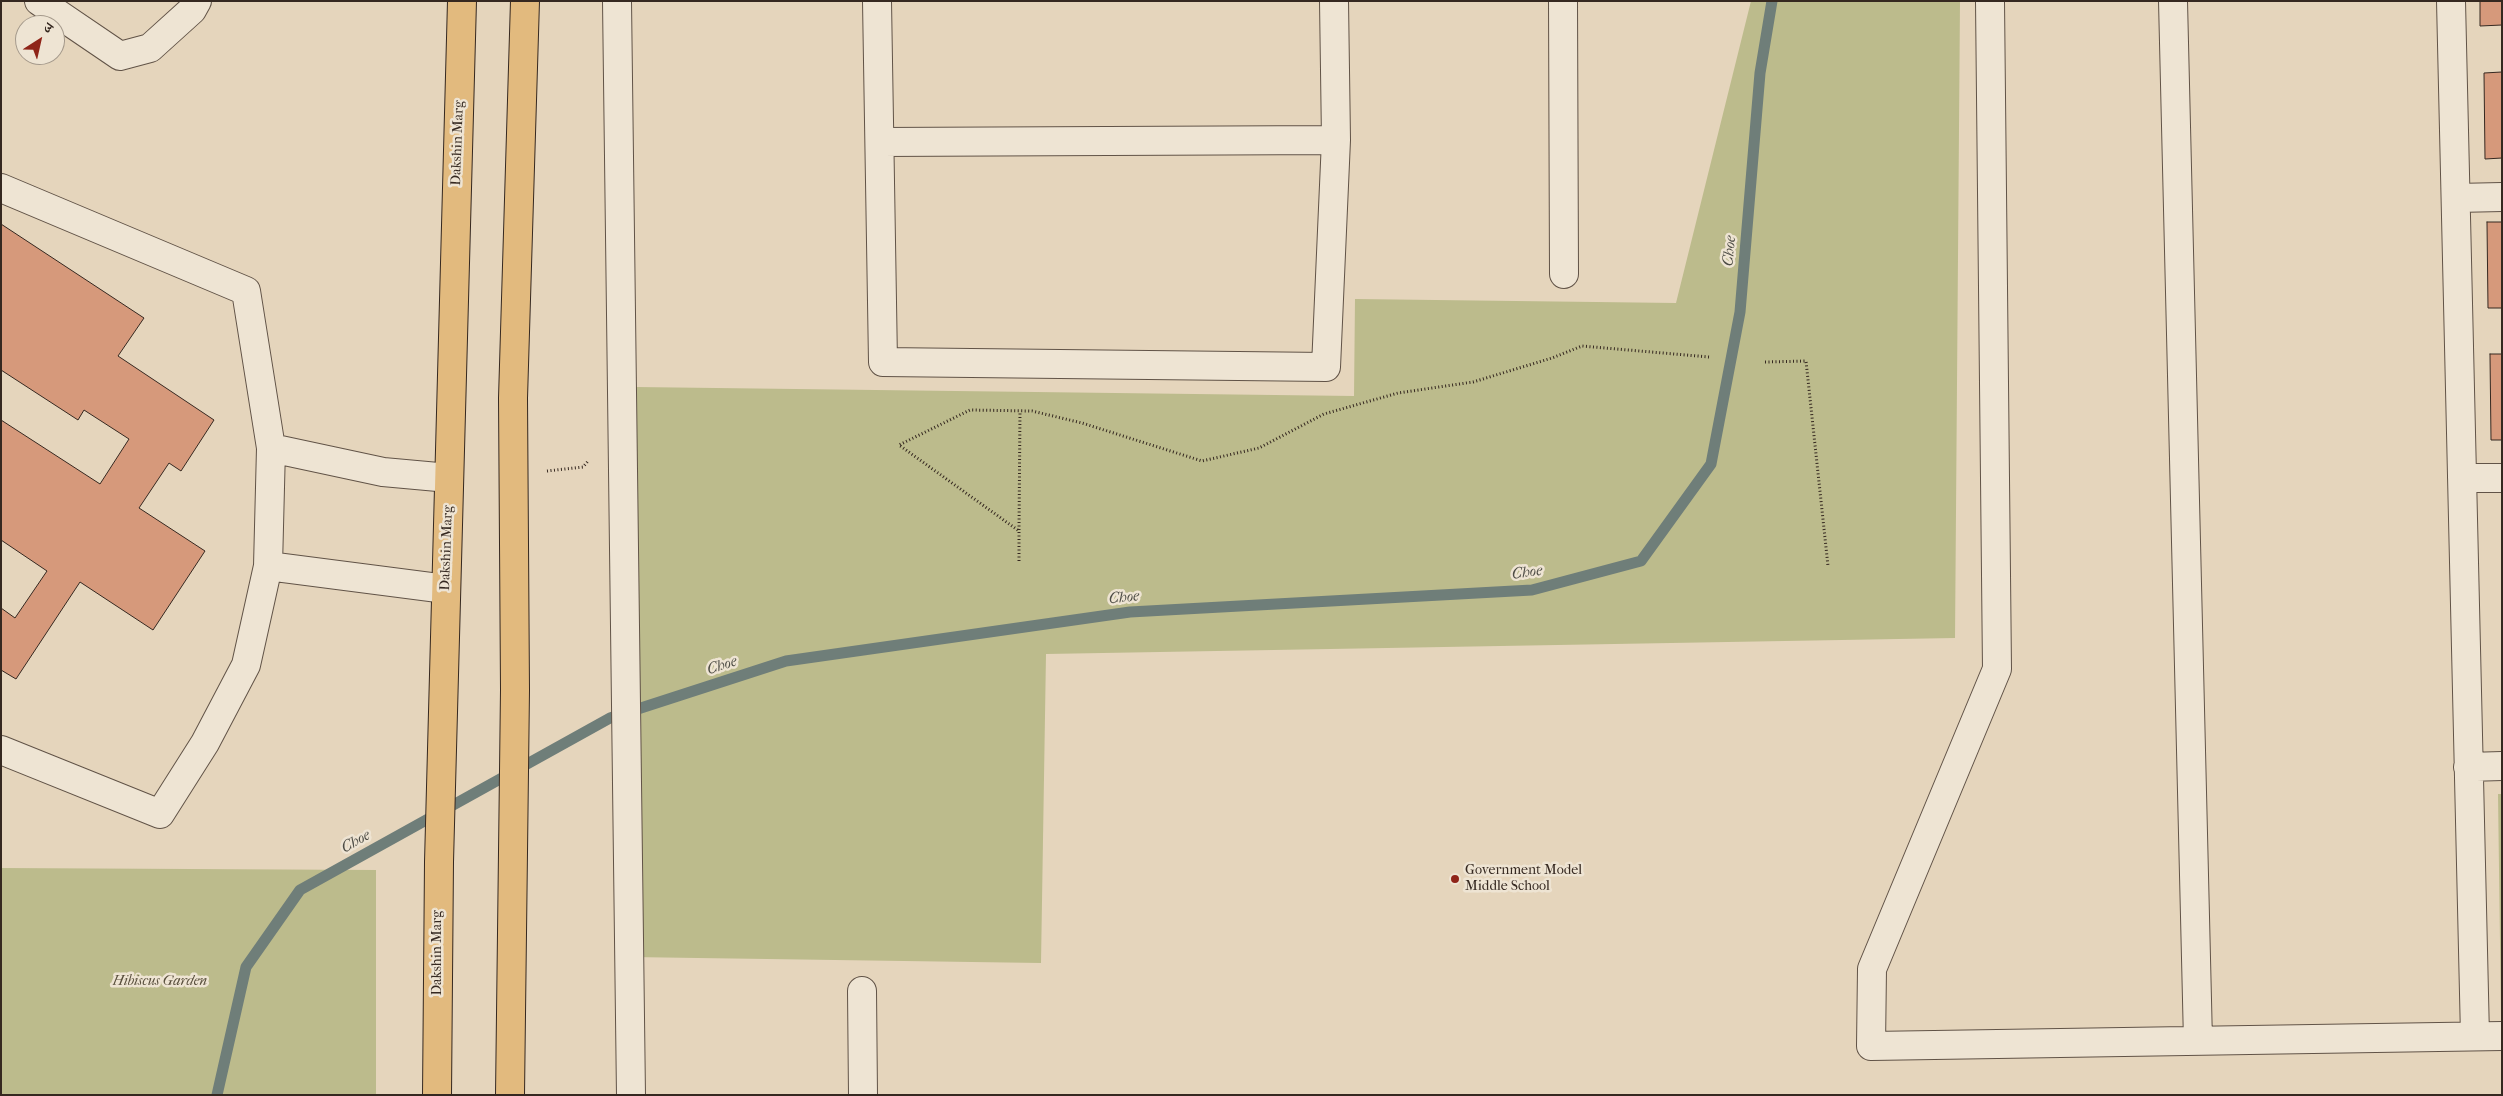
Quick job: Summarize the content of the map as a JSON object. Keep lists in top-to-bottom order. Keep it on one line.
{"streets":{"main road":["Dakshin Marg"]},"water":["Choe"],"parks":["Hibiscus Garden"],"places":["Government Model Middle School"],"north":"top right"}
